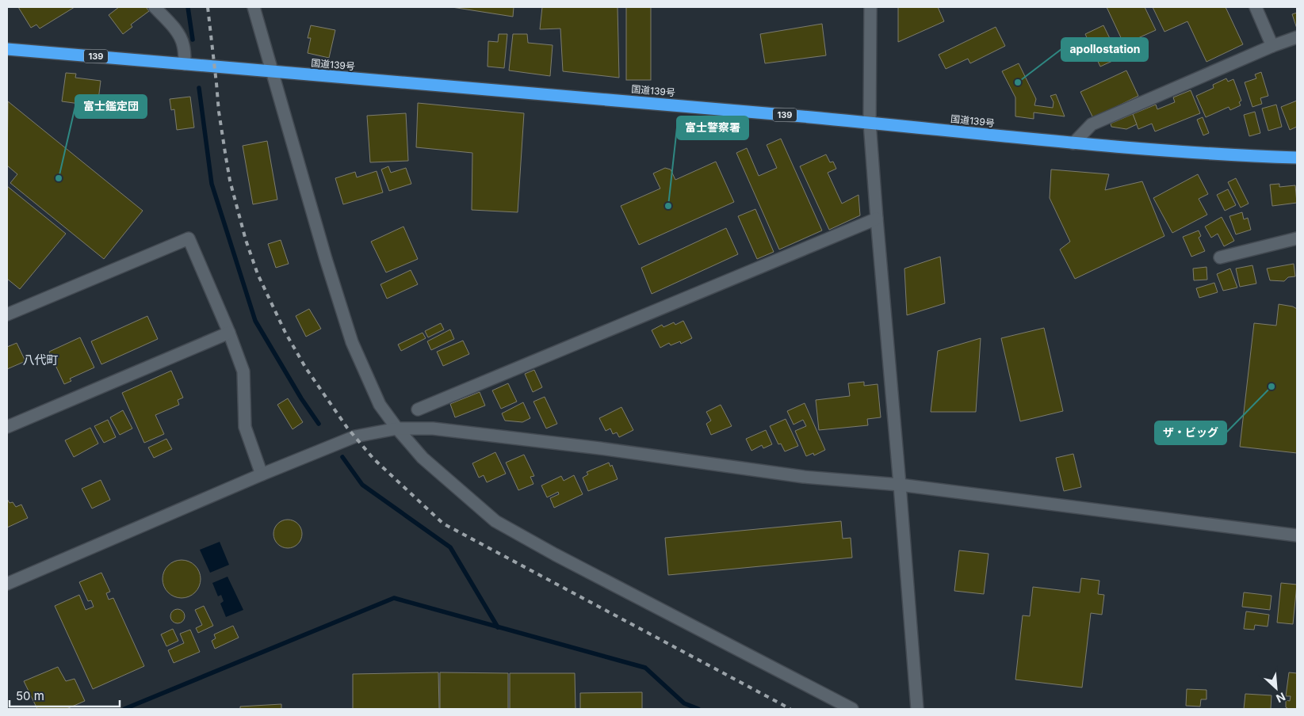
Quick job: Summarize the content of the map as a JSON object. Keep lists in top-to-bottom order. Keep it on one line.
{"streets":{"highway":["139","国道139号"]},"districts":["八代町"],"places":["apollostation","富士鑑定団","富士警察署","ザ・ビッグ"],"scale_bar":"50 m","north":"bottom right"}
